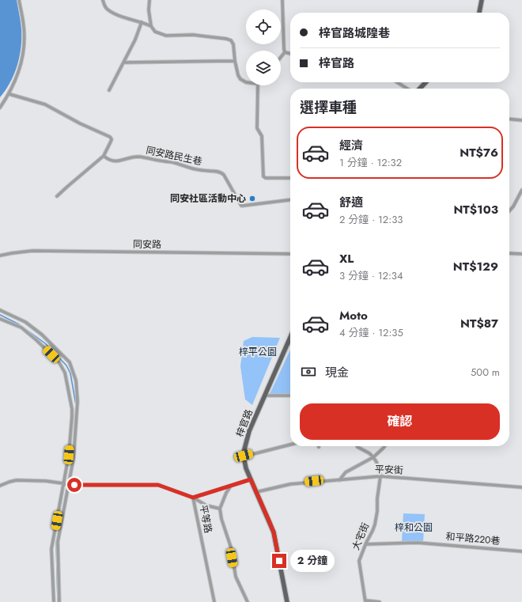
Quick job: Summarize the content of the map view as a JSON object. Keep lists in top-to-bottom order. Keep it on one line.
{"streets":{"main road":["梓官路"],"street":["同安路民生巷","同安路","平安街","平等路","大宅街","和平路220巷"]},"crossings":[["梓官路","平安街"],["梓官路","平等路"],["平安街","大宅街"],["大宅街","和平路220巷"]],"parks":["梓平公園","梓和公園"],"places":["同安社區活動中心"],"page":{"banner":["梓官路城隍巷","梓官路"],"heading":"選擇車種","list":[{"name":"經濟","note":"1 分鐘 · 12:32","value":"NT$76"},{"name":"舒適","note":"2 分鐘 · 12:33","value":"NT$103"},{"name":"XL","note":"3 分鐘 · 12:34","value":"NT$129"},{"name":"Moto","note":"4 分鐘 · 12:35","value":"NT$87"}],"pay":["現金","500 m"],"buttons":"確認","bubble":"2 分鐘"}}
